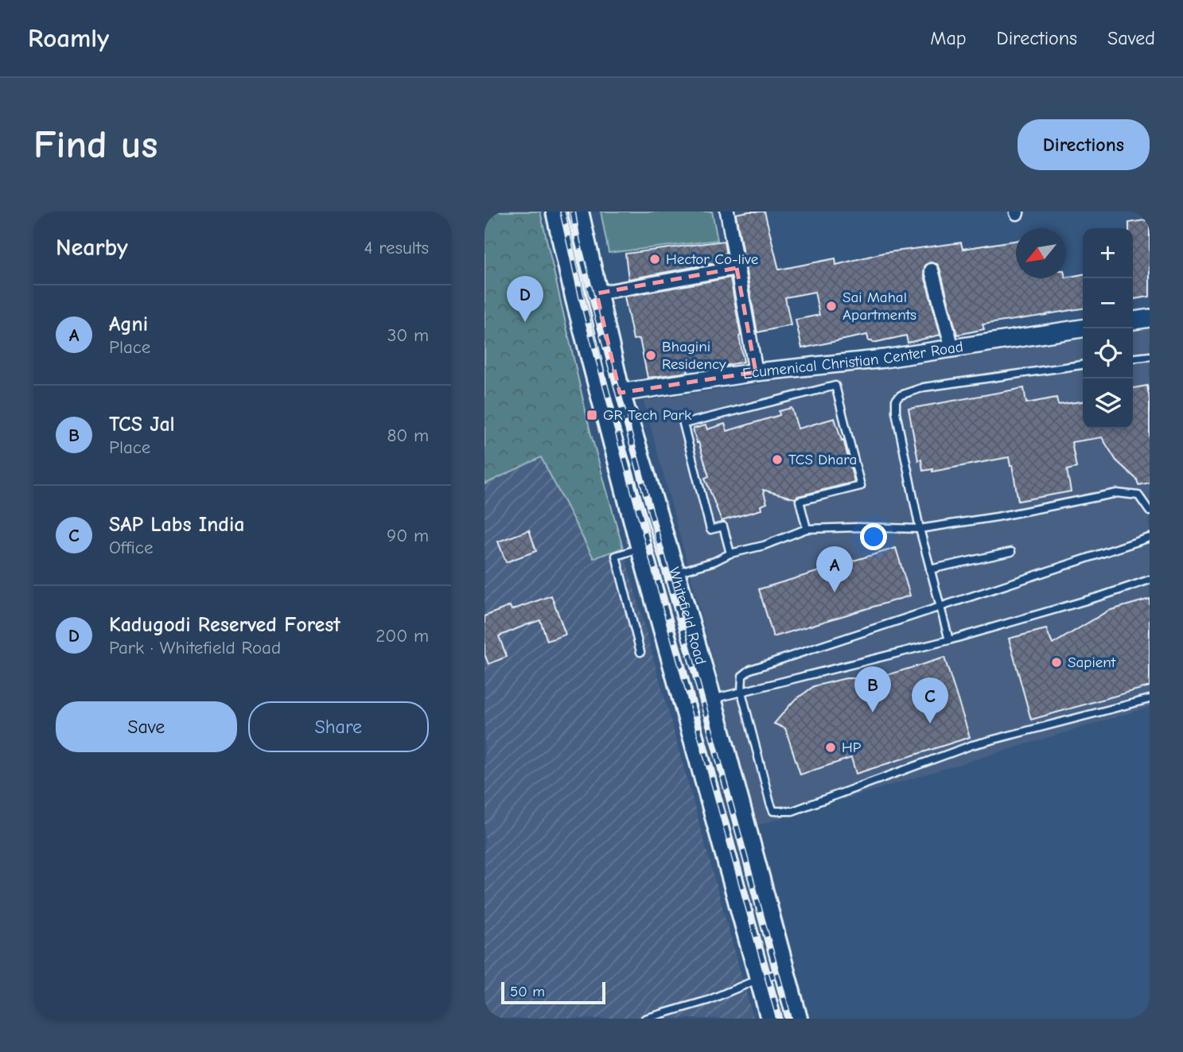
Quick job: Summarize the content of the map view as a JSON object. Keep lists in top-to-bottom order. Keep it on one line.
{"streets":{"main road":["Whitefield Road"],"street":["Ecumenical Christian Center Road"]},"crossings":[["Ecumenical Christian Center Road","Whitefield Road"]],"places":{"other":["Hector Co-live","Sai Mahal Apartments","Bhagini Residency","TCS Dhara","Sapient","HP"],"transit":["GR Tech Park"]},"scale_bar":"50 m","north":"bottom left","page":{"header":"Roamly","nav":["Map","Directions","Saved"],"buttons":["Directions",["Save","Share"]],"title":"Find us","heading":["Nearby","4 results"],"map_buttons":["+","−"],"pins":["D","A","B","C"],"list":[{"mark":"A","name":"Agni","note":"Place","value":"30 m"},{"mark":"B","name":"TCS Jal","note":"Place","value":"80 m"},{"mark":"C","name":"SAP Labs India","note":"Office","value":"90 m"},{"mark":"D","name":"Kadugodi Reserved Forest","note":"Park · Whitefield Road","value":"200 m"}],"scale":"50 m"}}
